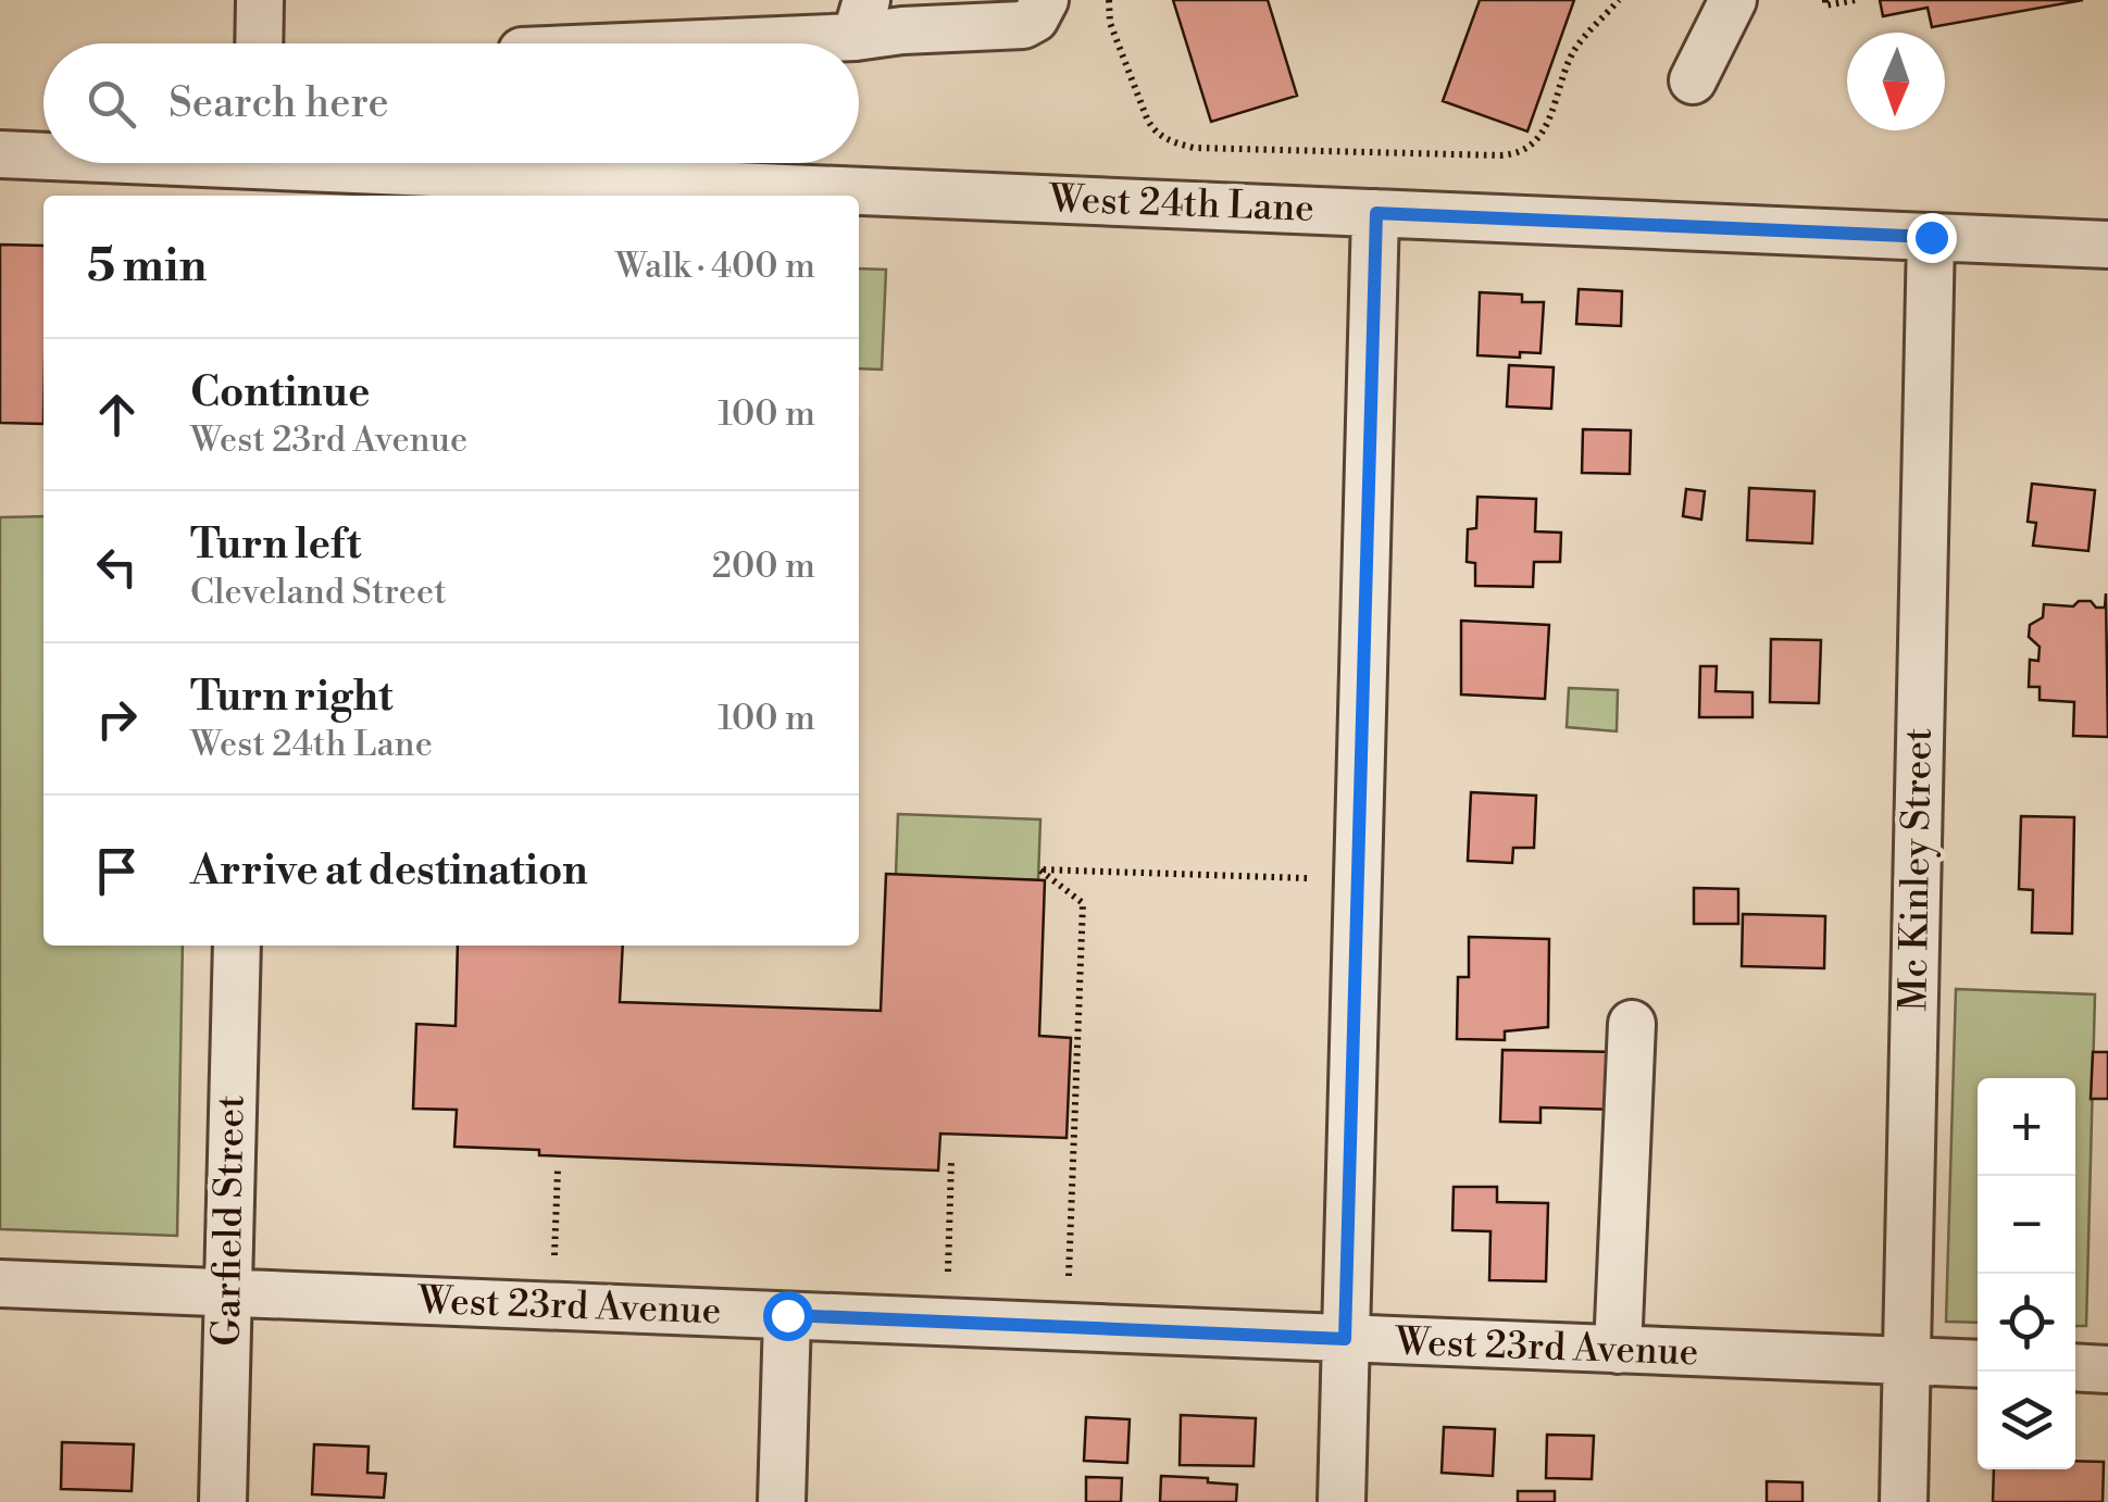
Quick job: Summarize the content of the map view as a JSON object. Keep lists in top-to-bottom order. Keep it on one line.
{"streets":{"street":["West 24th Lane","Mc Kinley Street","Garfield Street","West 23rd Avenue"]},"crossings":[["West 24th Lane","Mc Kinley Street"],["Mc Kinley Street","West 23rd Avenue"],["Garfield Street","West 23rd Avenue"]],"north":"bottom","page":{"search":"Search here","heading":["5 min","Walk · 400 m"],"list":[["Continue","West 23rd Avenue","100 m"],["Turn left","Cleveland Street","200 m"],["Turn right","West 24th Lane","100 m"],"Arrive at destination"],"map_buttons":["+","−"]}}
